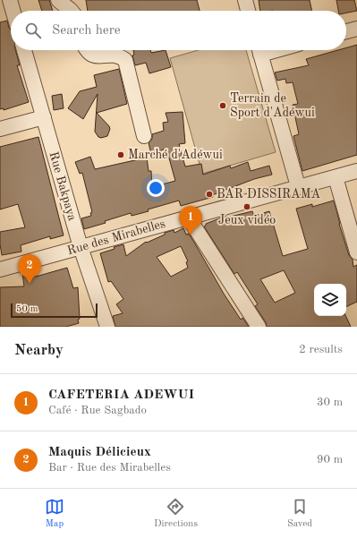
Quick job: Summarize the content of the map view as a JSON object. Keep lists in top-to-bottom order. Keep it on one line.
{"streets":{"street":["Rue Bakpaya","Rue des Mirabelles"]},"crossings":[["Rue Bakpaya","Rue des Mirabelles"]],"places":["Terrain de Sport d'Adéwui","Marché d'Adéwui","BAR DISSIRAMA","Jeux vidéo"],"scale_bar":"50 m","page":{"search":"Search here","pins":["1","2"],"scale":"50 m","heading":["Nearby","2 results"],"list":[{"mark":"1","name":"CAFETERIA ADEWUI","note":"Café · Rue Sagbado","value":"30 m"},{"mark":"2","name":"Maquis Délicieux","note":"Bar · Rue des Mirabelles","value":"90 m"}],"nav":["Map","Directions","Saved"]}}
